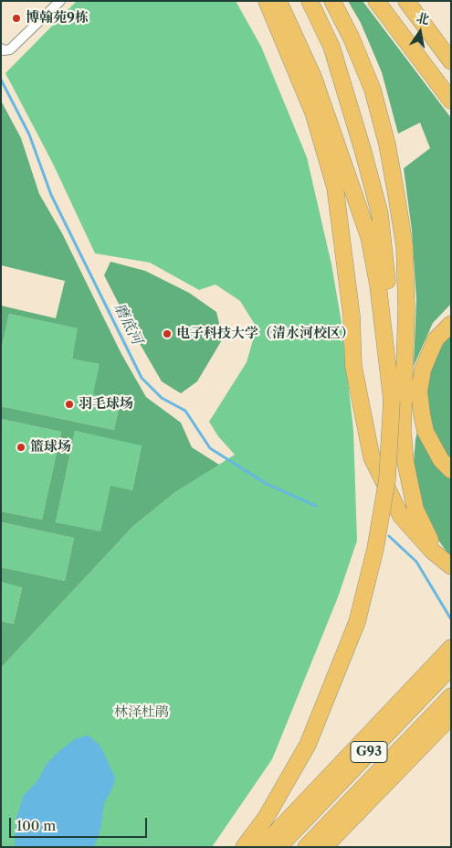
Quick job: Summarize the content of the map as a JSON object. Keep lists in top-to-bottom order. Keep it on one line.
{"streets":{"highway":["G93"]},"water":["磨底河"],"parks":["林泽杜鹃"],"places":["博翰苑9栋","电子科技大学（清水河校区）","羽毛球场","篮球场"],"scale_bar":"100 m","north":"top"}
